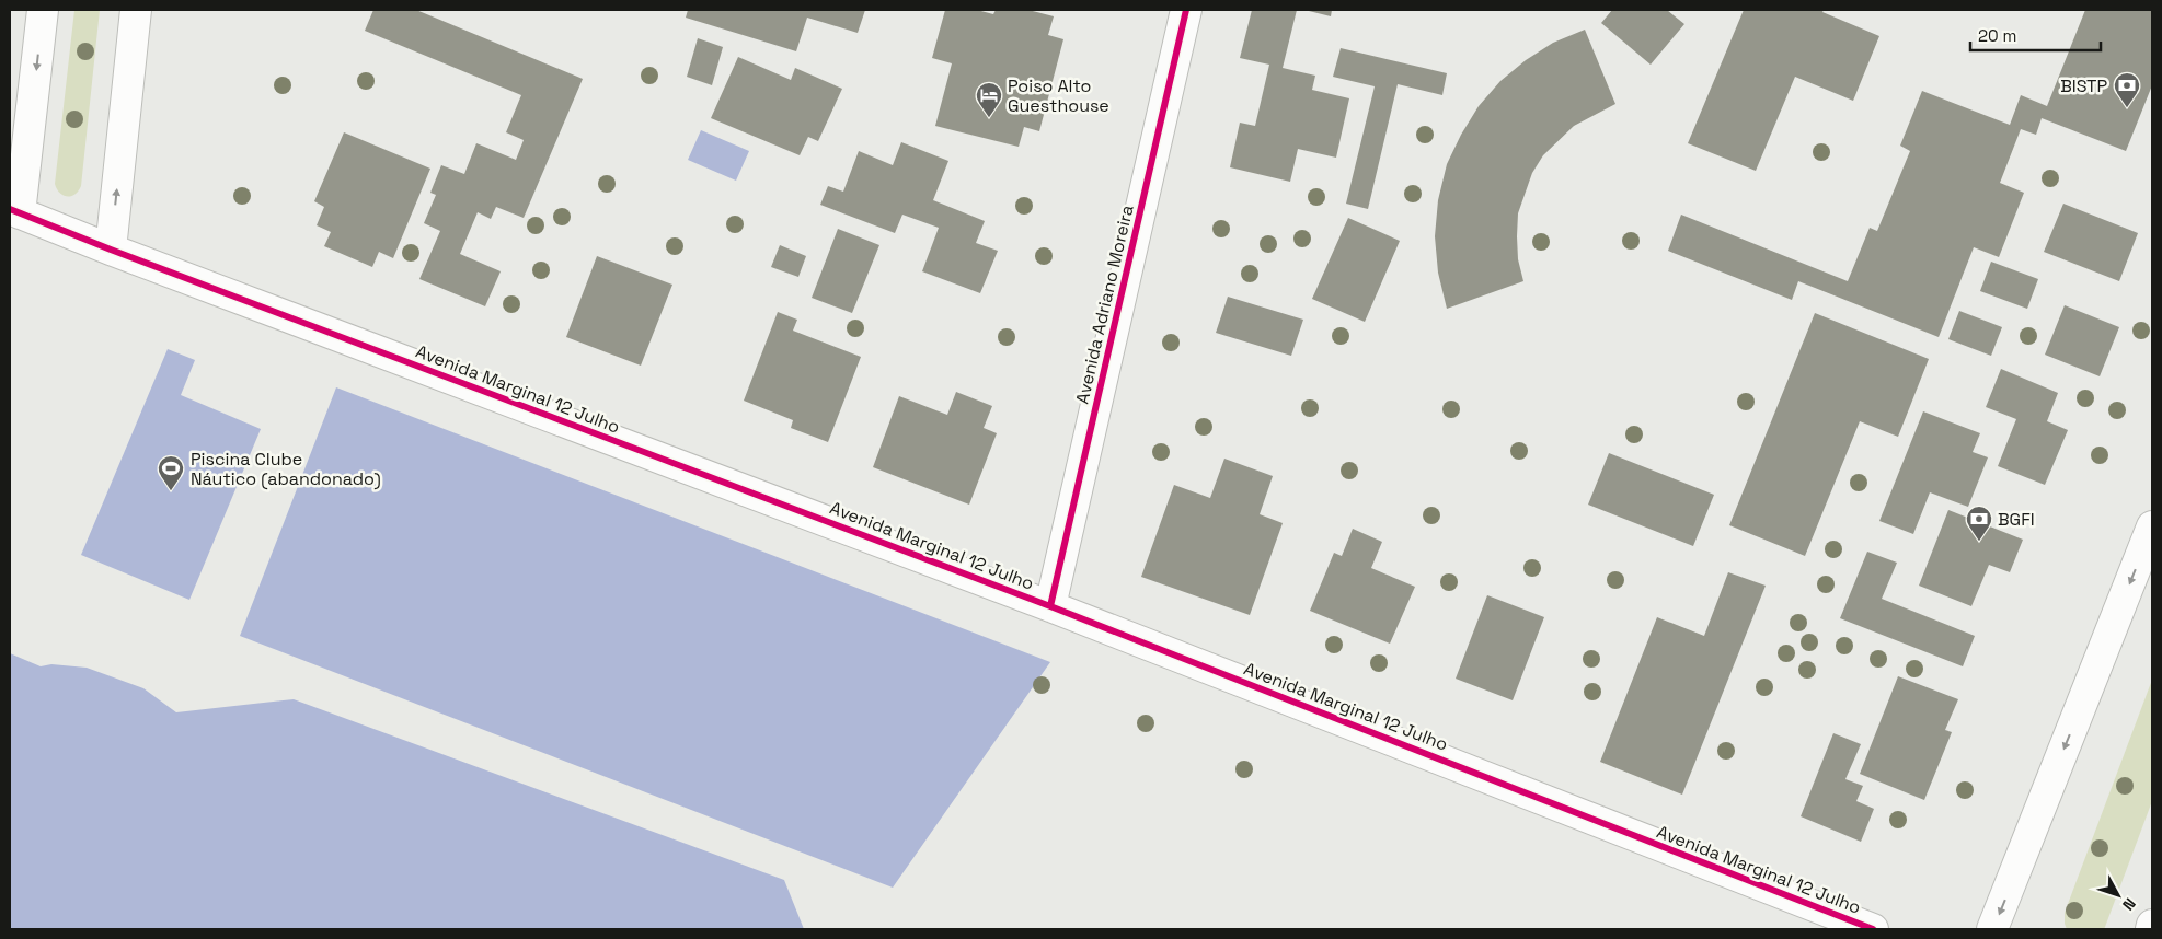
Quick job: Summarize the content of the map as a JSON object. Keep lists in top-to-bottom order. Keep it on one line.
{"streets":{"street":["Avenida Adriano Moreira","Avenida Marginal 12 Julho"]},"crossings":[["Avenida Adriano Moreira","Avenida Marginal 12 Julho"]],"places":{"bank":["BISTP","BGFI"],"hotel":["Poiso Alto Guesthouse"],"sports":["Piscina Clube Náutico (abandonado)"]},"scale_bar":"20 m","north":"bottom right"}
